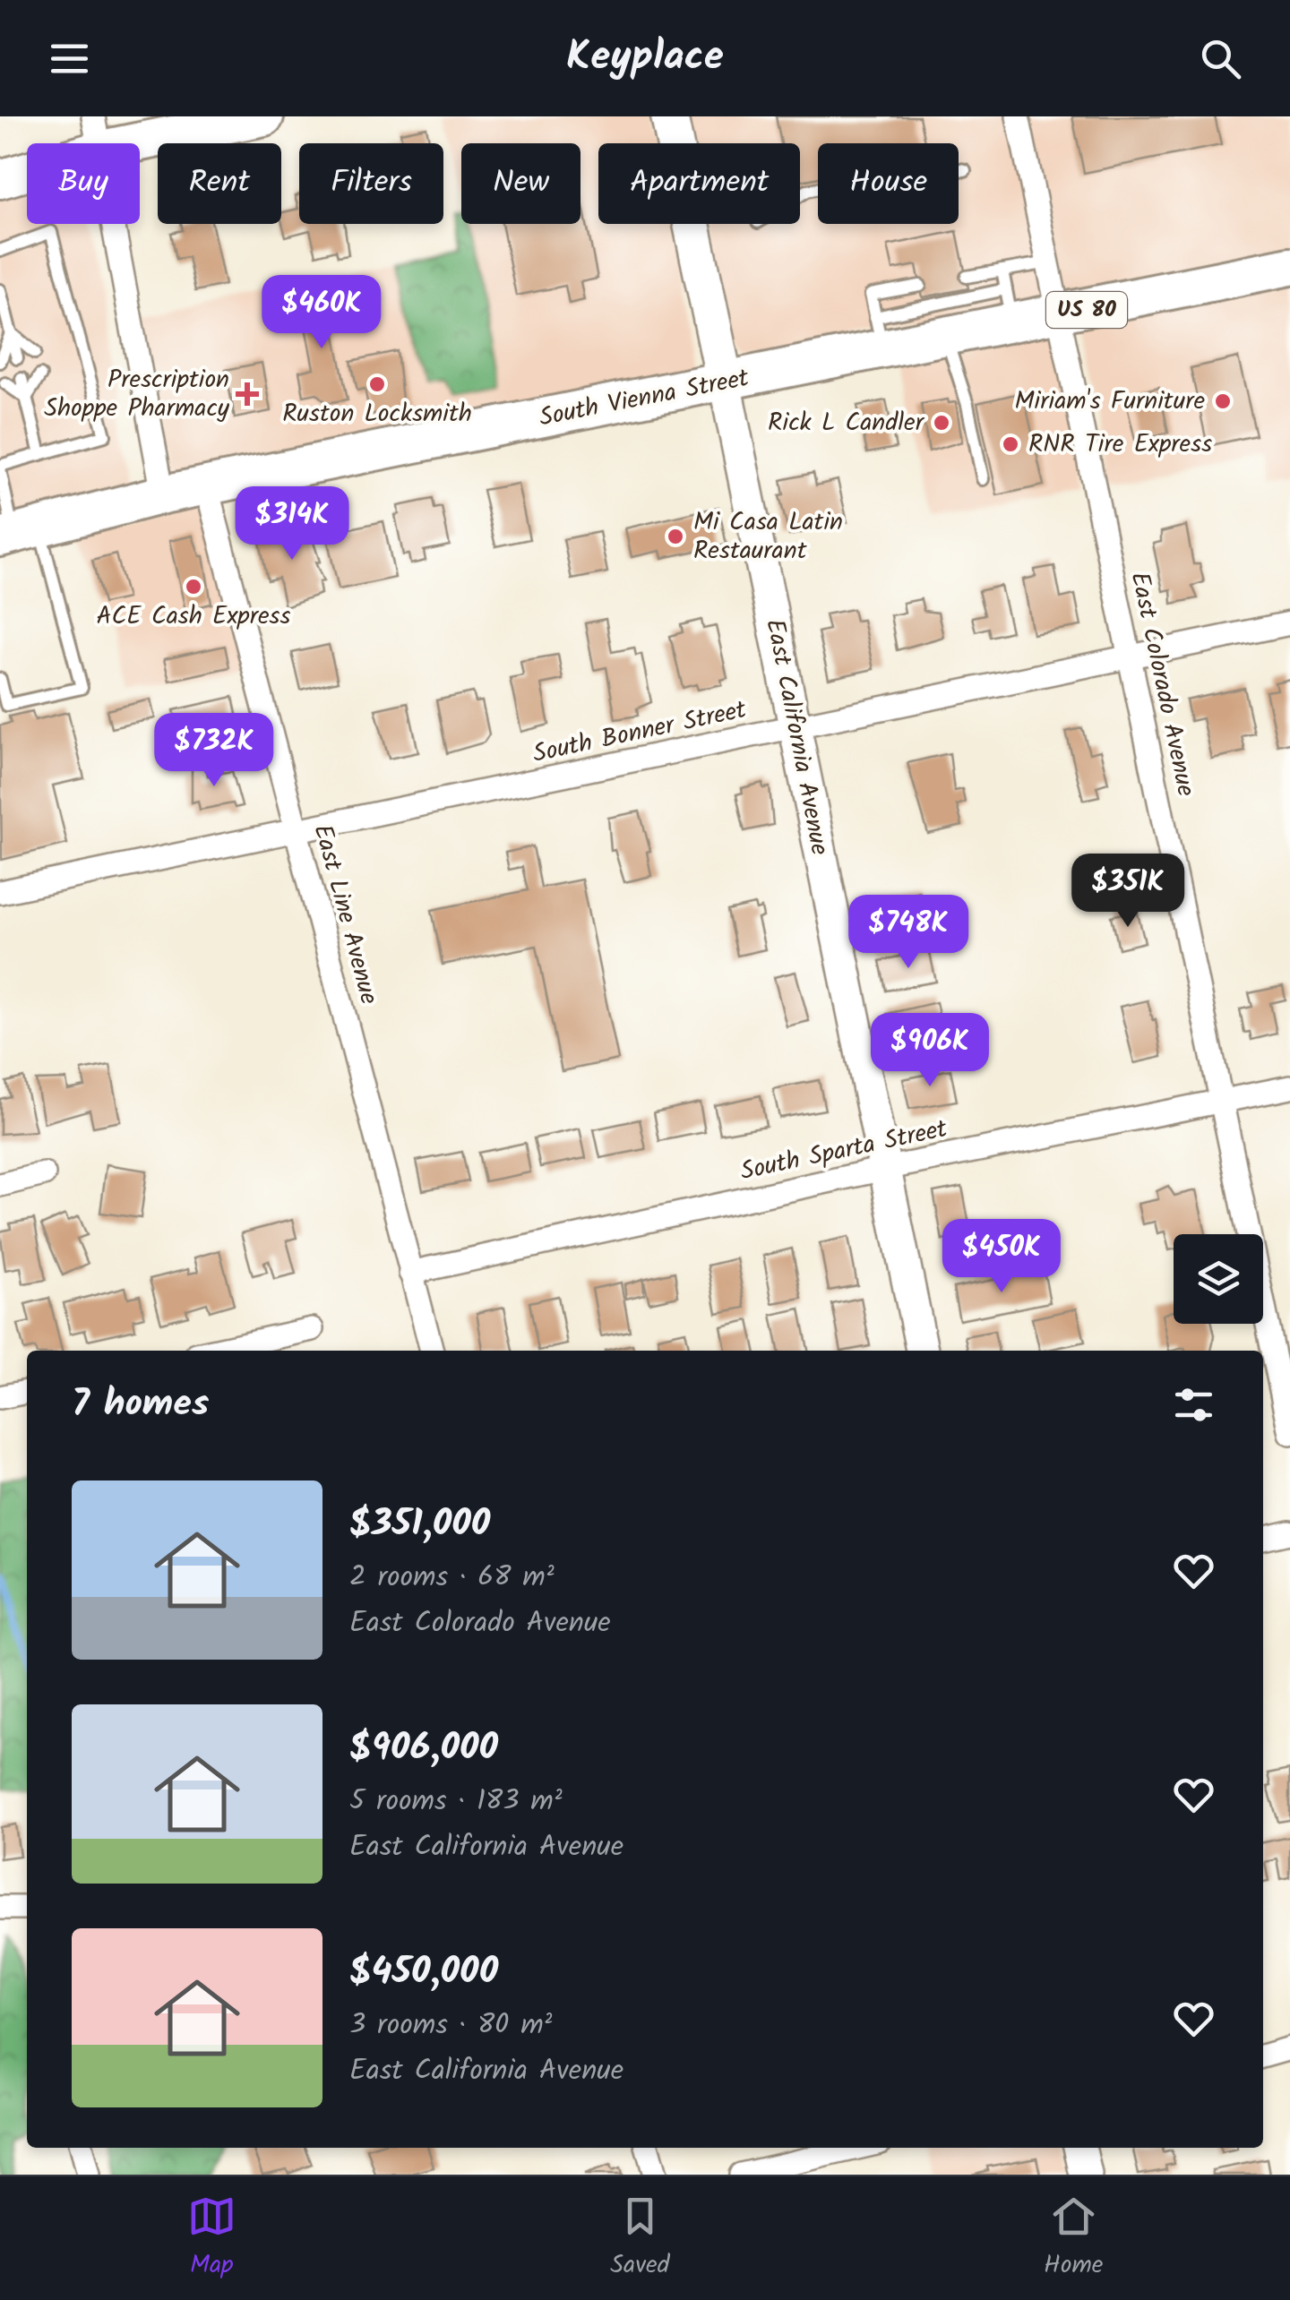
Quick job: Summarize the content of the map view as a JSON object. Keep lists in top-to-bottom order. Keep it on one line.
{"streets":{"highway":["US 80","South Vienna Street"],"main road":["East California Avenue"],"street":["East Colorado Avenue","South Bonner Street","East Line Avenue","South Sparta Street"]},"crossings":[["South Vienna Street","East Colorado Avenue"],["South Vienna Street","East California Avenue"],["South Vienna Street","East Line Avenue"],["East Colorado Avenue","South Bonner Street"],["East Colorado Avenue","South Sparta Street"],["South Bonner Street","East California Avenue"],["South Bonner Street","East Line Avenue"],["East California Avenue","South Sparta Street"],["East Line Avenue","South Sparta Street"]],"places":{"other":["Ruston Locksmith","Miriam's Furniture","Rick L Candler","RNR Tire Express","Mi Casa Latin Restaurant","ACE Cash Express"],"health":["Prescription Shoppe Pharmacy"]},"page":{"header":"Keyplace","chip":["Buy","Rent","Filters","New","Apartment","House"],"price":["$460K","$314K","$732K","$351K","$748K","$906K","$450K"],"heading":"7 homes","list":[{"name":"$351,000","note":"2 rooms · 68 m² · East Colorado Avenue"},{"name":"$906,000","note":"5 rooms · 183 m² · East California Avenue"},{"name":"$450,000","note":"3 rooms · 80 m² · East California Avenue"}],"tabs":["Map","Saved","Home"]}}
